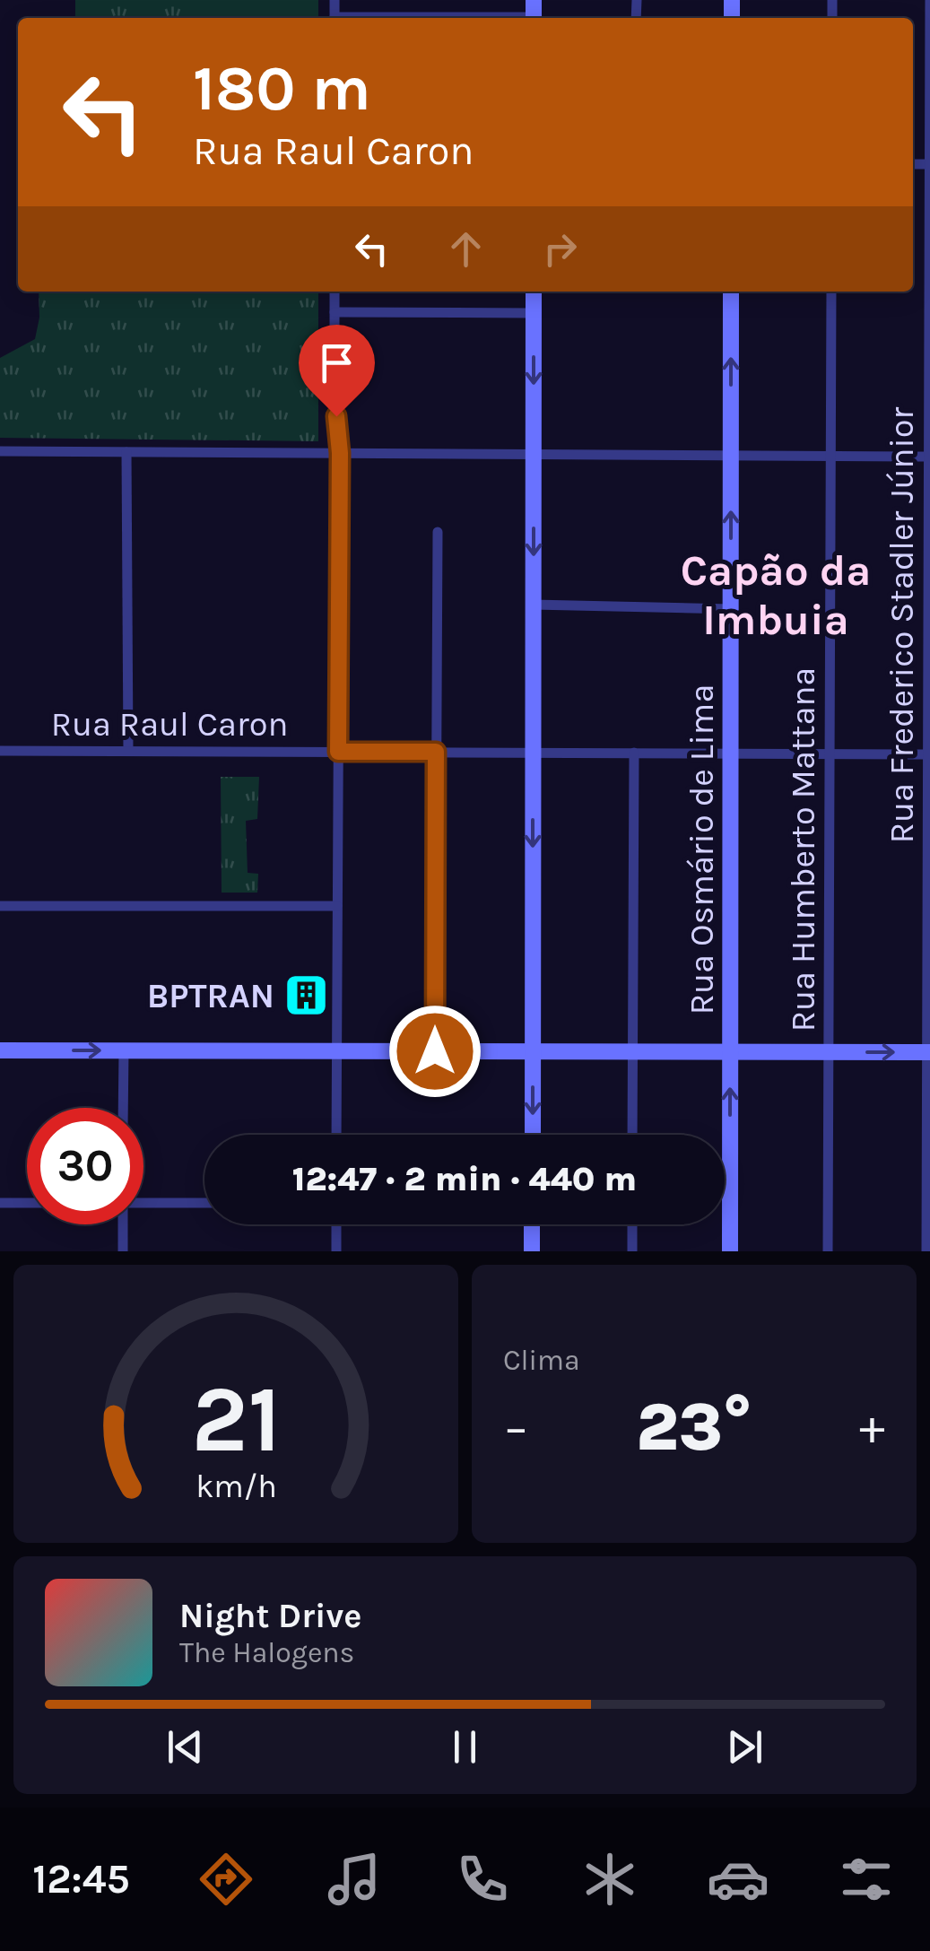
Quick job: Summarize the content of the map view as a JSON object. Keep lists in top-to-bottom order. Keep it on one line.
{"streets":{"street":["Rua Frederico Stadler Júnior","Rua Raul Caron","Rua Osmário de Lima","Rua Humberto Mattana"]},"crossings":[["Rua Frederico Stadler Júnior","Rua Raul Caron"],["Rua Raul Caron","Rua Osmário de Lima"],["Rua Raul Caron","Rua Humberto Mattana"]],"one_way":["Rua Osmário de Lima"],"districts":["Capão da Imbuia"],"places":{"building":["BPTRAN"]},"page":{"turn":["180 m","Rua Raul Caron"],"limit":"30","trip":"12:47 · 2 min · 440 m","tile":"Clima","heat":["−","23°","+"],"song":["Night Drive","The Halogens"],"tabs":"12:45","gauge":["21","km/h"]}}
